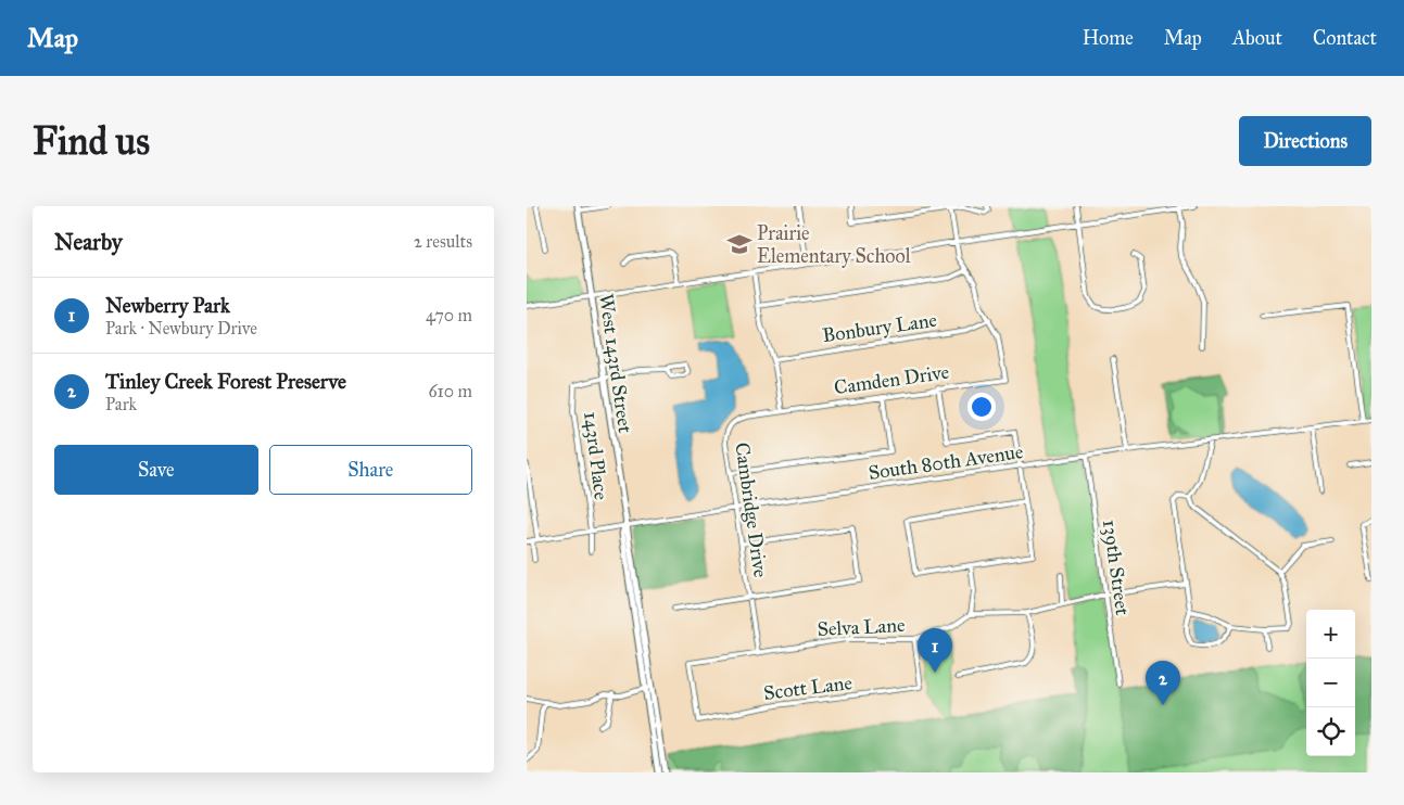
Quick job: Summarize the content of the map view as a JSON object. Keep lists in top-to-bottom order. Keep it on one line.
{"streets":{"main road":["West 143rd Street"],"street":["Bonbury Lane","Camden Drive","143rd Place","South 80th Avenue","Cambridge Drive","139th Street","Selva Lane","Scott Lane"]},"crossings":[["Bonbury Lane","Camden Drive"],["West 143rd Street","143rd Place"],["West 143rd Street","South 80th Avenue"],["Camden Drive","Cambridge Drive"],["143rd Place","South 80th Avenue"],["South 80th Avenue","Cambridge Drive"],["South 80th Avenue","139th Street"],["Cambridge Drive","Selva Lane"],["Selva Lane","Scott Lane"]],"places":{"school or university":["Prairie Elementary School"]},"page":{"header":"Map","nav":["Home","Map","About","Contact"],"buttons":["Directions",["Save","Share"]],"title":"Find us","heading":["Nearby","2 results"],"list":[{"mark":"1","name":"Newberry Park","note":"Park · Newbury Drive","value":"470 m"},{"mark":"2","name":"Tinley Creek Forest Preserve","note":"Park","value":"610 m"}],"map_buttons":["+","−"],"pins":["1","2"]}}
